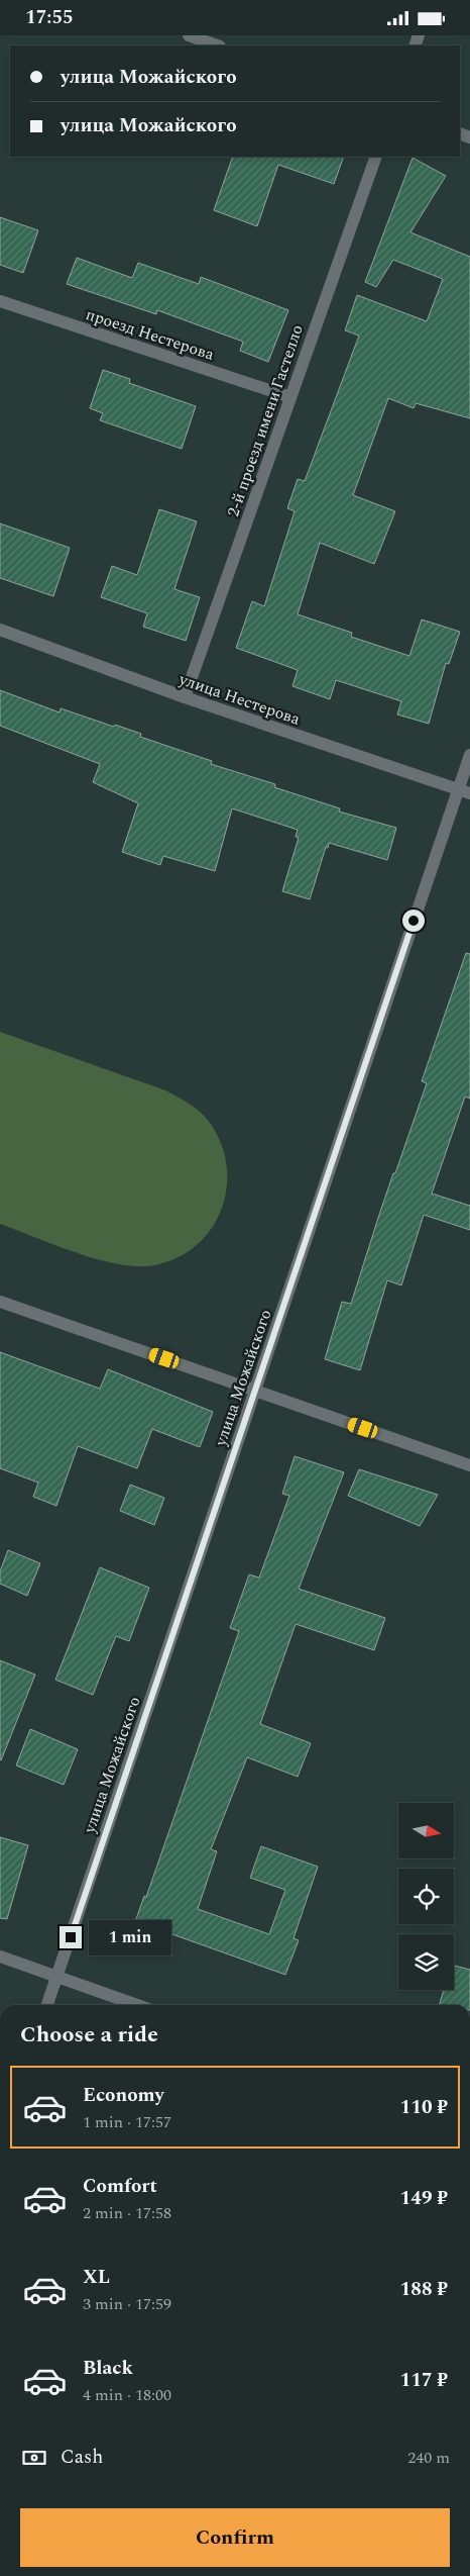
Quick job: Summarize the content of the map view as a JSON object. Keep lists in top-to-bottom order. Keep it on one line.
{"streets":{"street":["проезд Нестерова","2-й проезд имени Гастелло","улица Нестерова","улица Можайского"]},"crossings":[["проезд Нестерова","2-й проезд имени Гастелло"],["2-й проезд имени Гастелло","улица Нестерова"],["улица Нестерова","улица Можайского"]],"north":"right","page":{"status":"17:55","banner":["улица Можайского","улица Можайского"],"bubble":"1 min","heading":"Choose a ride","list":[{"name":"Economy","note":"1 min · 17:57","value":"110 ₽"},{"name":"Comfort","note":"2 min · 17:58","value":"149 ₽"},{"name":"XL","note":"3 min · 17:59","value":"188 ₽"},{"name":"Black","note":"4 min · 18:00","value":"117 ₽"}],"pay":["Cash","240 m"],"buttons":"Confirm"}}
